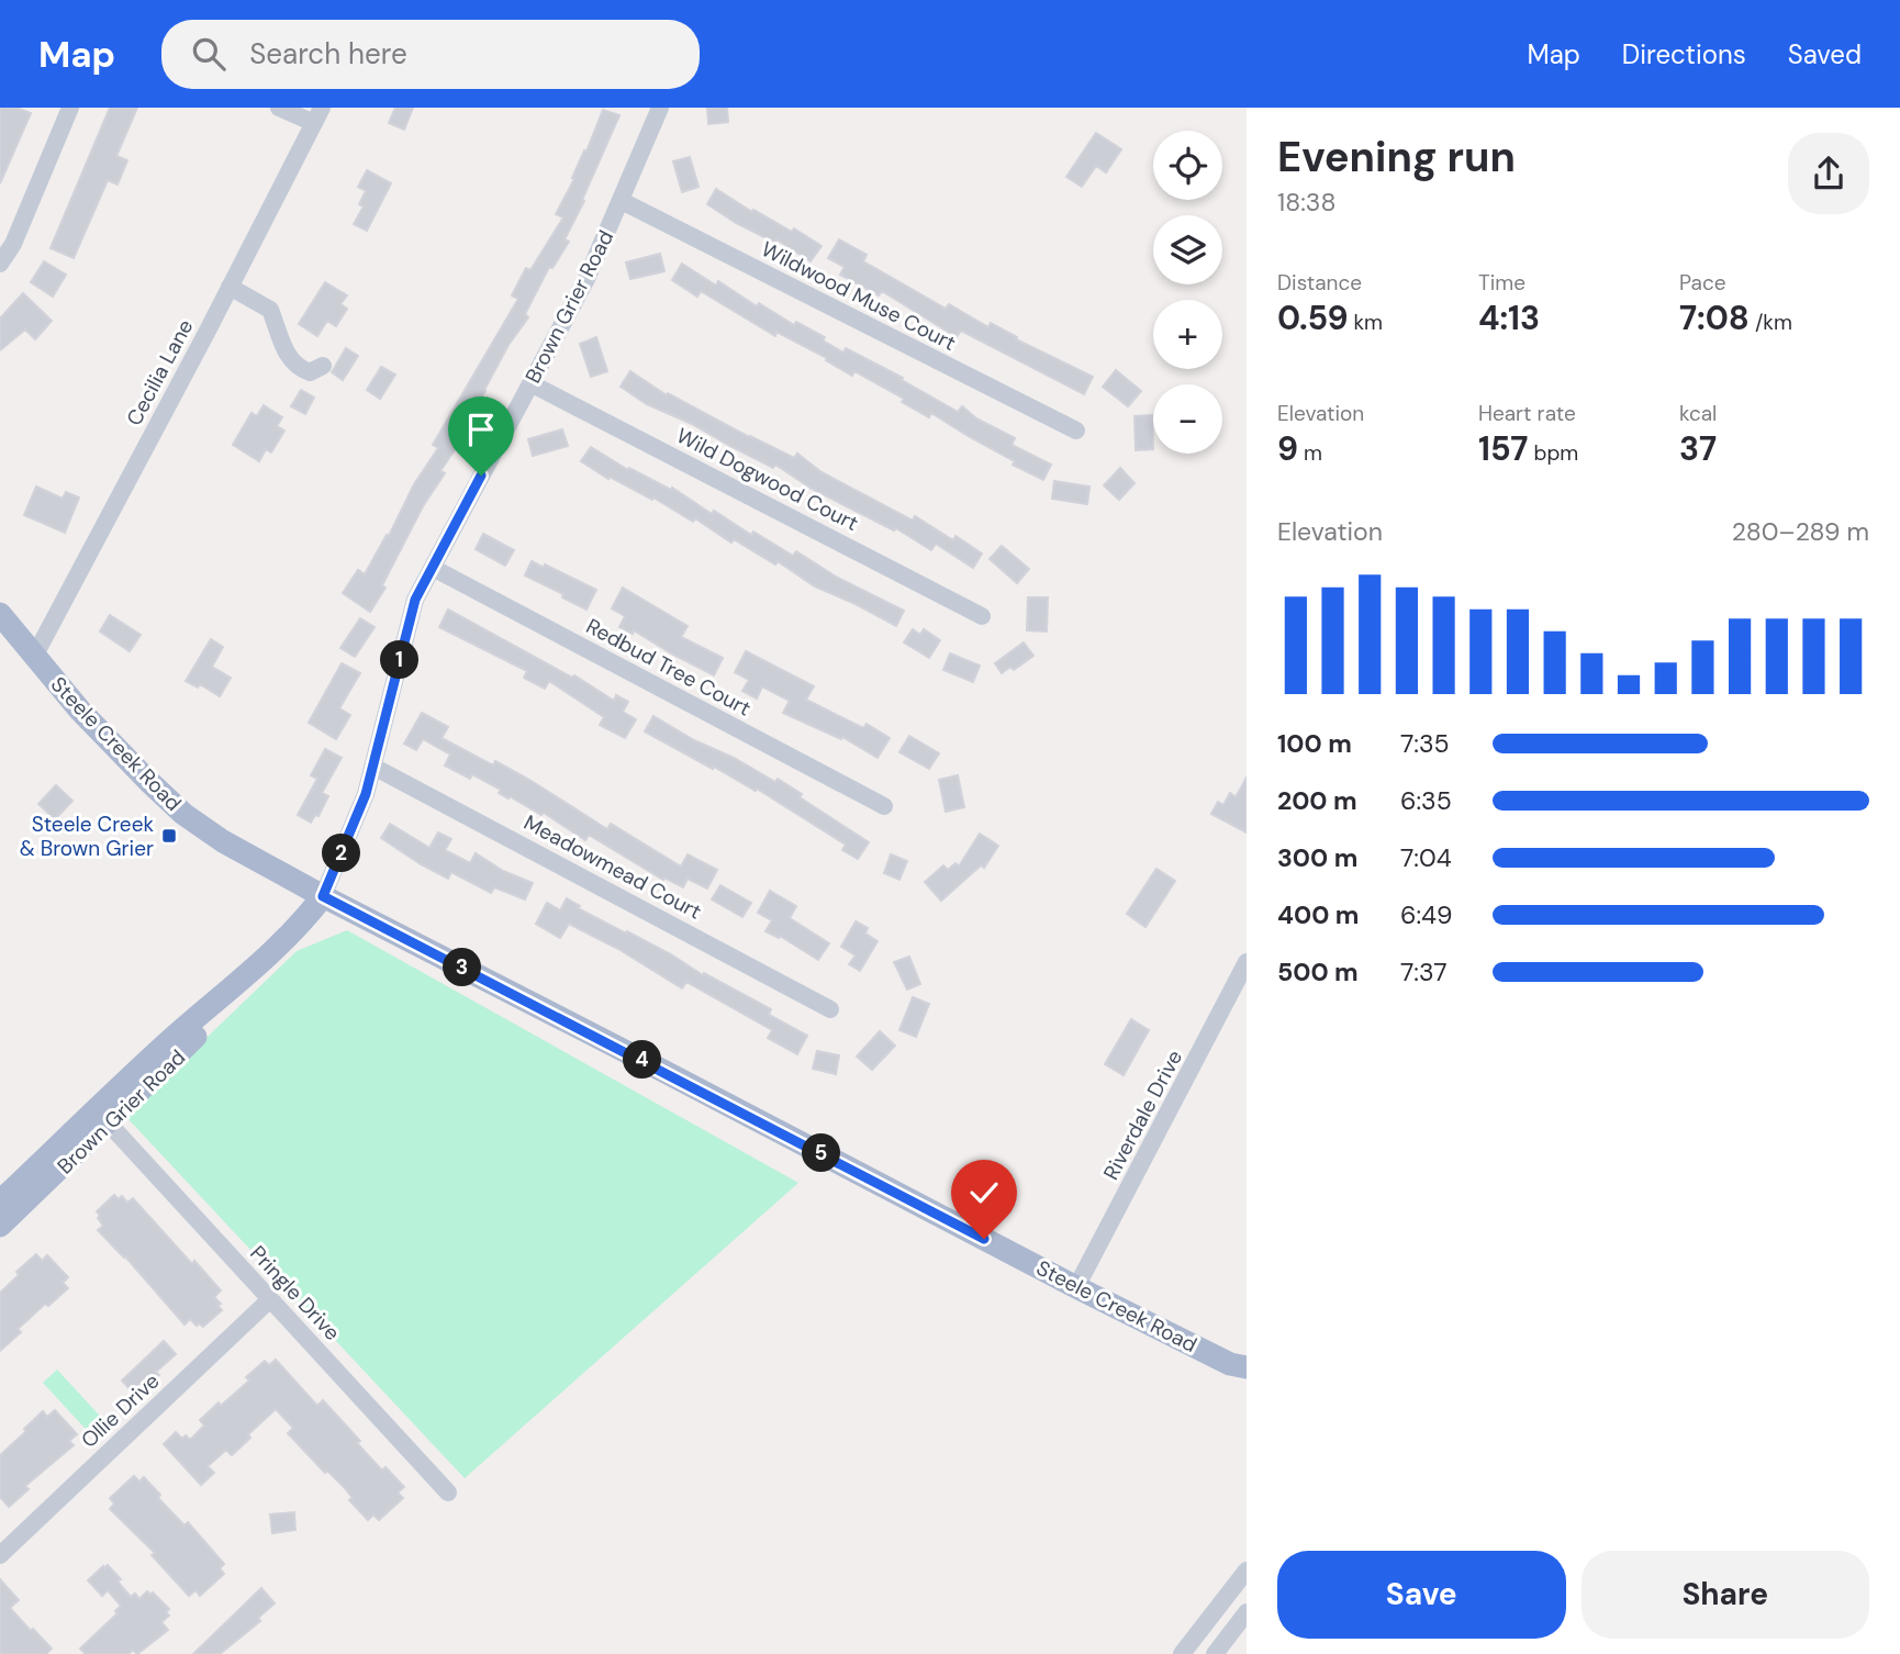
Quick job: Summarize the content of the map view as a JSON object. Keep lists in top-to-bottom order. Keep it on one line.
{"streets":{"main road":["Brown Grier Road","Steele Creek Road"],"street":["Wildwood Muse Court","Cecilia Lane","Wild Dogwood Court","Redbud Tree Court","Meadowmead Court","Riverdale Drive","Pringle Drive","Ollie Drive"]},"crossings":[["Wildwood Muse Court","Brown Grier Road"],["Brown Grier Road","Wild Dogwood Court"],["Brown Grier Road","Redbud Tree Court"],["Brown Grier Road","Steele Creek Road"],["Brown Grier Road","Meadowmead Court"],["Brown Grier Road","Pringle Drive"],["Cecilia Lane","Steele Creek Road"],["Steele Creek Road","Riverdale Drive"],["Pringle Drive","Ollie Drive"]],"places":{"transit":["Steele Creek & Brown Grier"]},"page":{"header":"Map","search":"Search here","nav":["Map","Directions","Saved"],"heading":["Evening run","18:38"],"map_buttons":["+","−"],"stats":[["Distance","0.59 km"],["Time","4:13"],["Pace","7:08 /km"],["Elevation","9 m"],["Heart rate","157 bpm"],["kcal","37"]],"chart":["Elevation","280–289 m"],"pins":["1","2","3","4","5"],"list":[{"name":"100 m","note":"7:35"},{"name":"200 m","note":"6:35"},{"name":"300 m","note":"7:04"},{"name":"400 m","note":"6:49"},{"name":"500 m","note":"7:37"}],"buttons":["Save","Share"]}}
